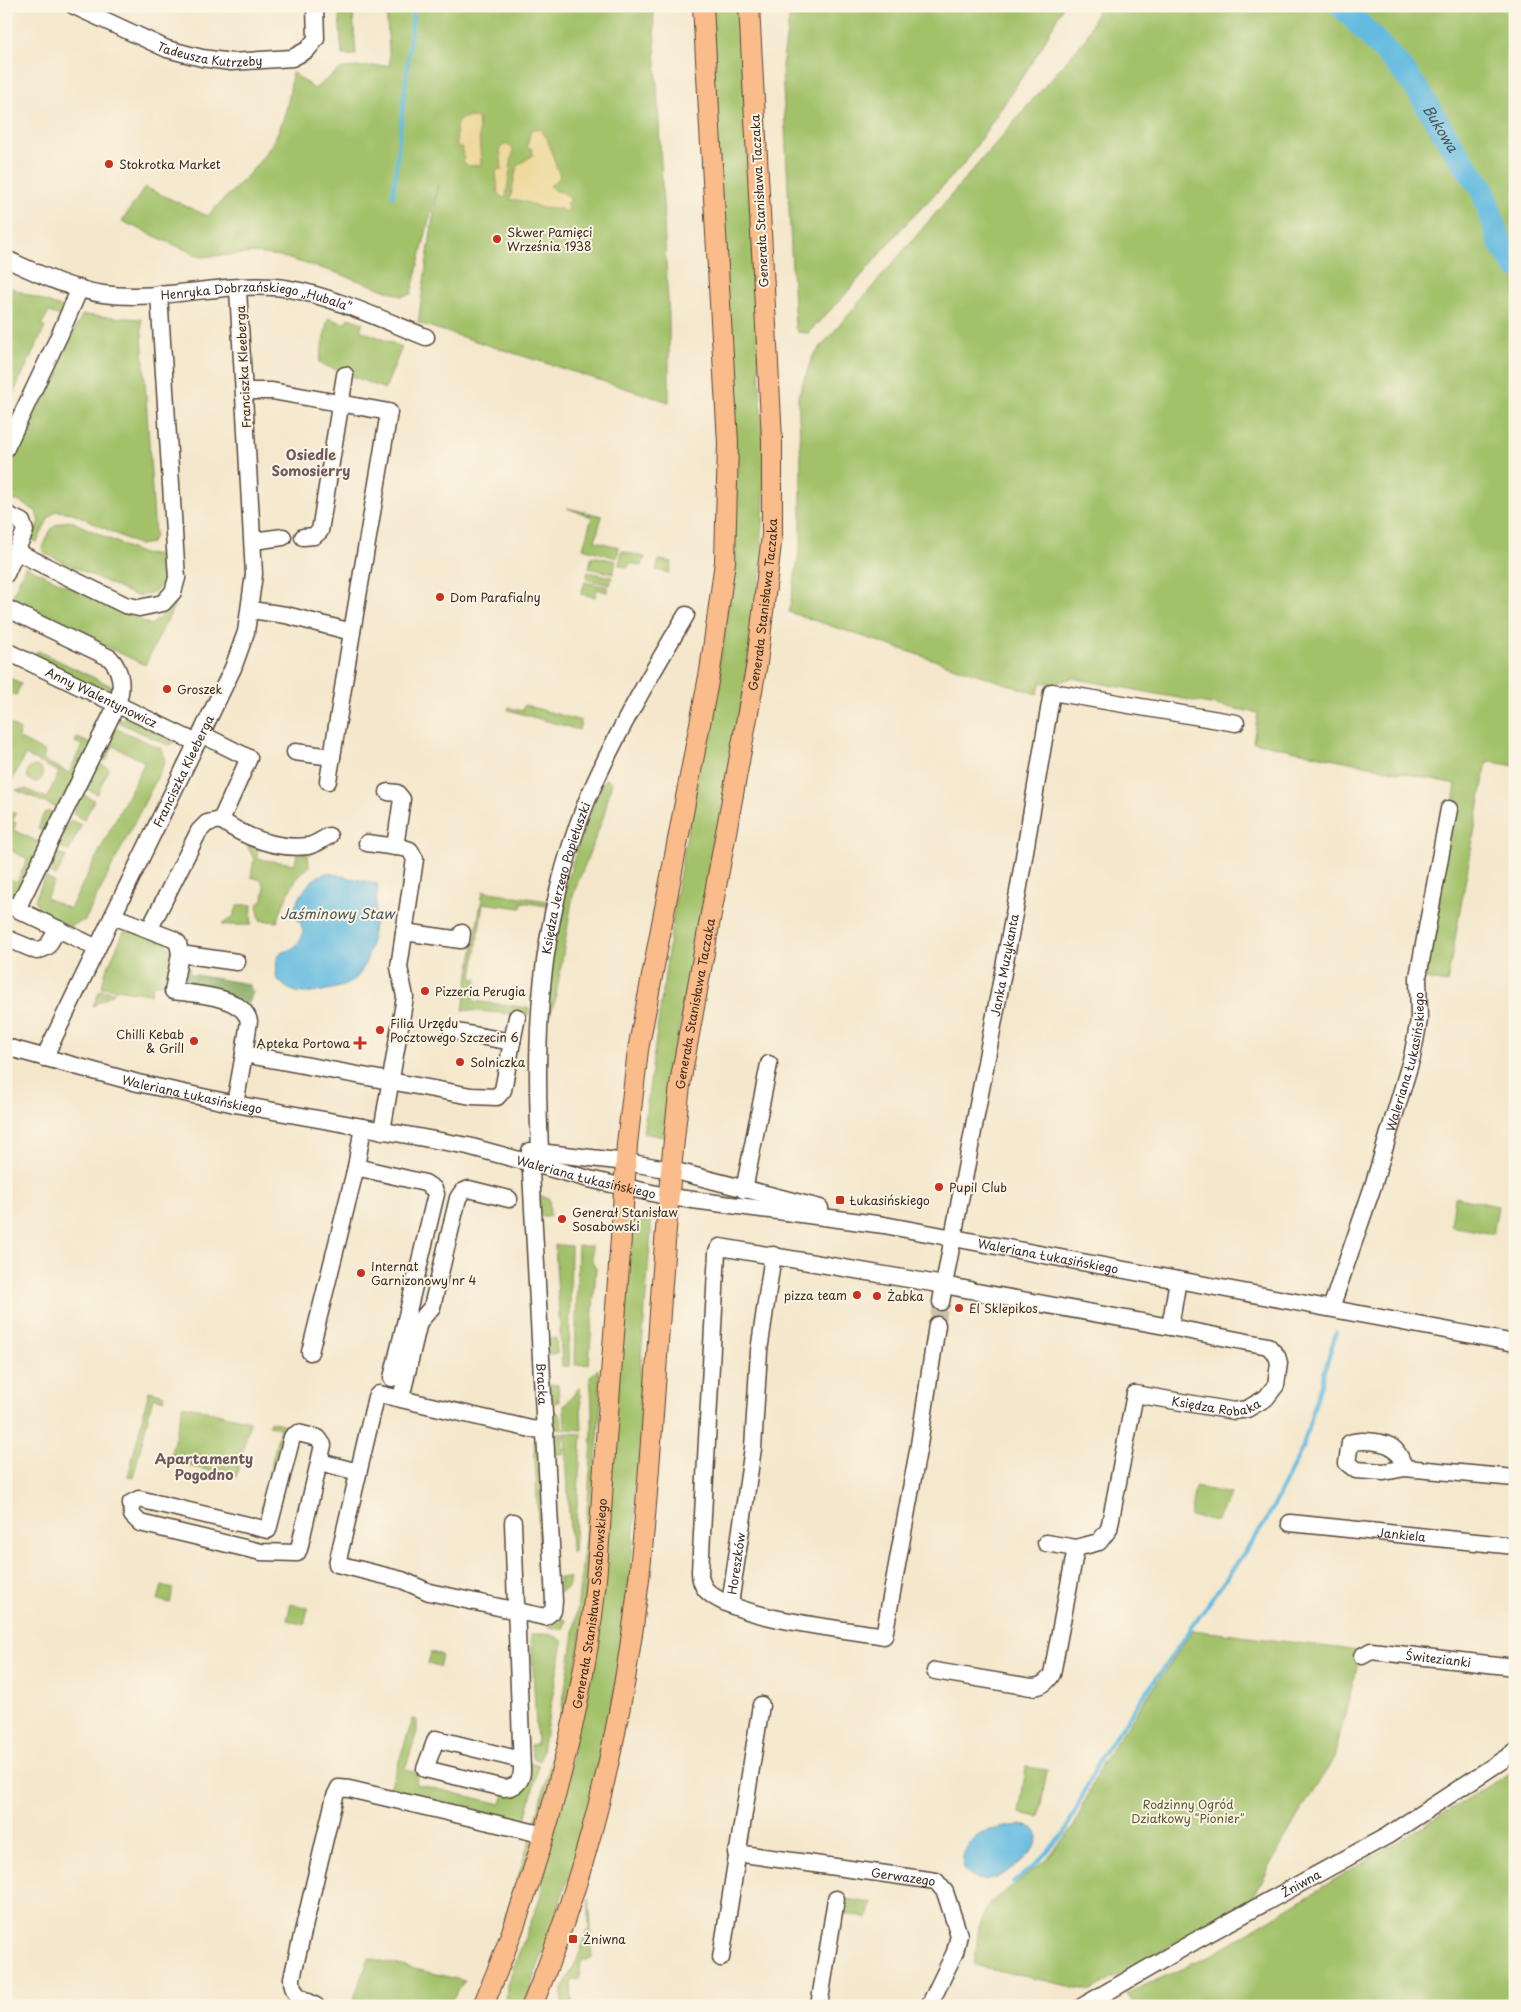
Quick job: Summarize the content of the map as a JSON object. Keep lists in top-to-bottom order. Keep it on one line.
{"streets":{"main road":["Generała Stanisława Taczaka","Generała Stanisława Sosabowskiego"],"street":["Tadeusza Kutrzeby","Henryka Dobrzańskiego „Hubala”","Franciszka Kleeberga","Anny Walentynowicz","Księdza Jerzego Popiełuszki","Janka Muzykanta","Waleriana Łukasińskiego","Bracka","Księdza Robaka","Jankiela","Horeszków","Świtezianki","Gerwazego","Żniwna"]},"crossings":[["Generała Stanisława Taczaka","Waleriana Łukasińskiego"],["Henryka Dobrzańskiego „Hubala”","Franciszka Kleeberga"],["Franciszka Kleeberga","Anny Walentynowicz"],["Franciszka Kleeberga","Waleriana Łukasińskiego"],["Księdza Jerzego Popiełuszki","Waleriana Łukasińskiego"],["Księdza Jerzego Popiełuszki","Bracka"],["Janka Muzykanta","Waleriana Łukasińskiego"],["Waleriana Łukasińskiego","Bracka"],["Waleriana Łukasińskiego","Generała Stanisława Sosabowskiego"]],"districts":["Osiedle Somosierry","Apartamenty Pogodno"],"water":["Bukowa","Jaśminowy Staw"],"parks":["Rodzinny Ogród Działkowy \"Pionier\""],"places":{"other":["Stokrotka Market","Skwer Pamięci Września 1938","Dom Parafialny","Groszek","Pizzeria Perugia","Filia Urzędu Pocztowego Szczecin 6","Chilli Kebab & Grill","Solniczka","Pupil Club","Generał Stanisław Sosabowski","Internat Garnizonowy nr 4","pizza team","Żabka","El Sklepikos"],"health":["Apteka Portowa"],"transit":["Łukasińskiego","Żniwna"]}}
